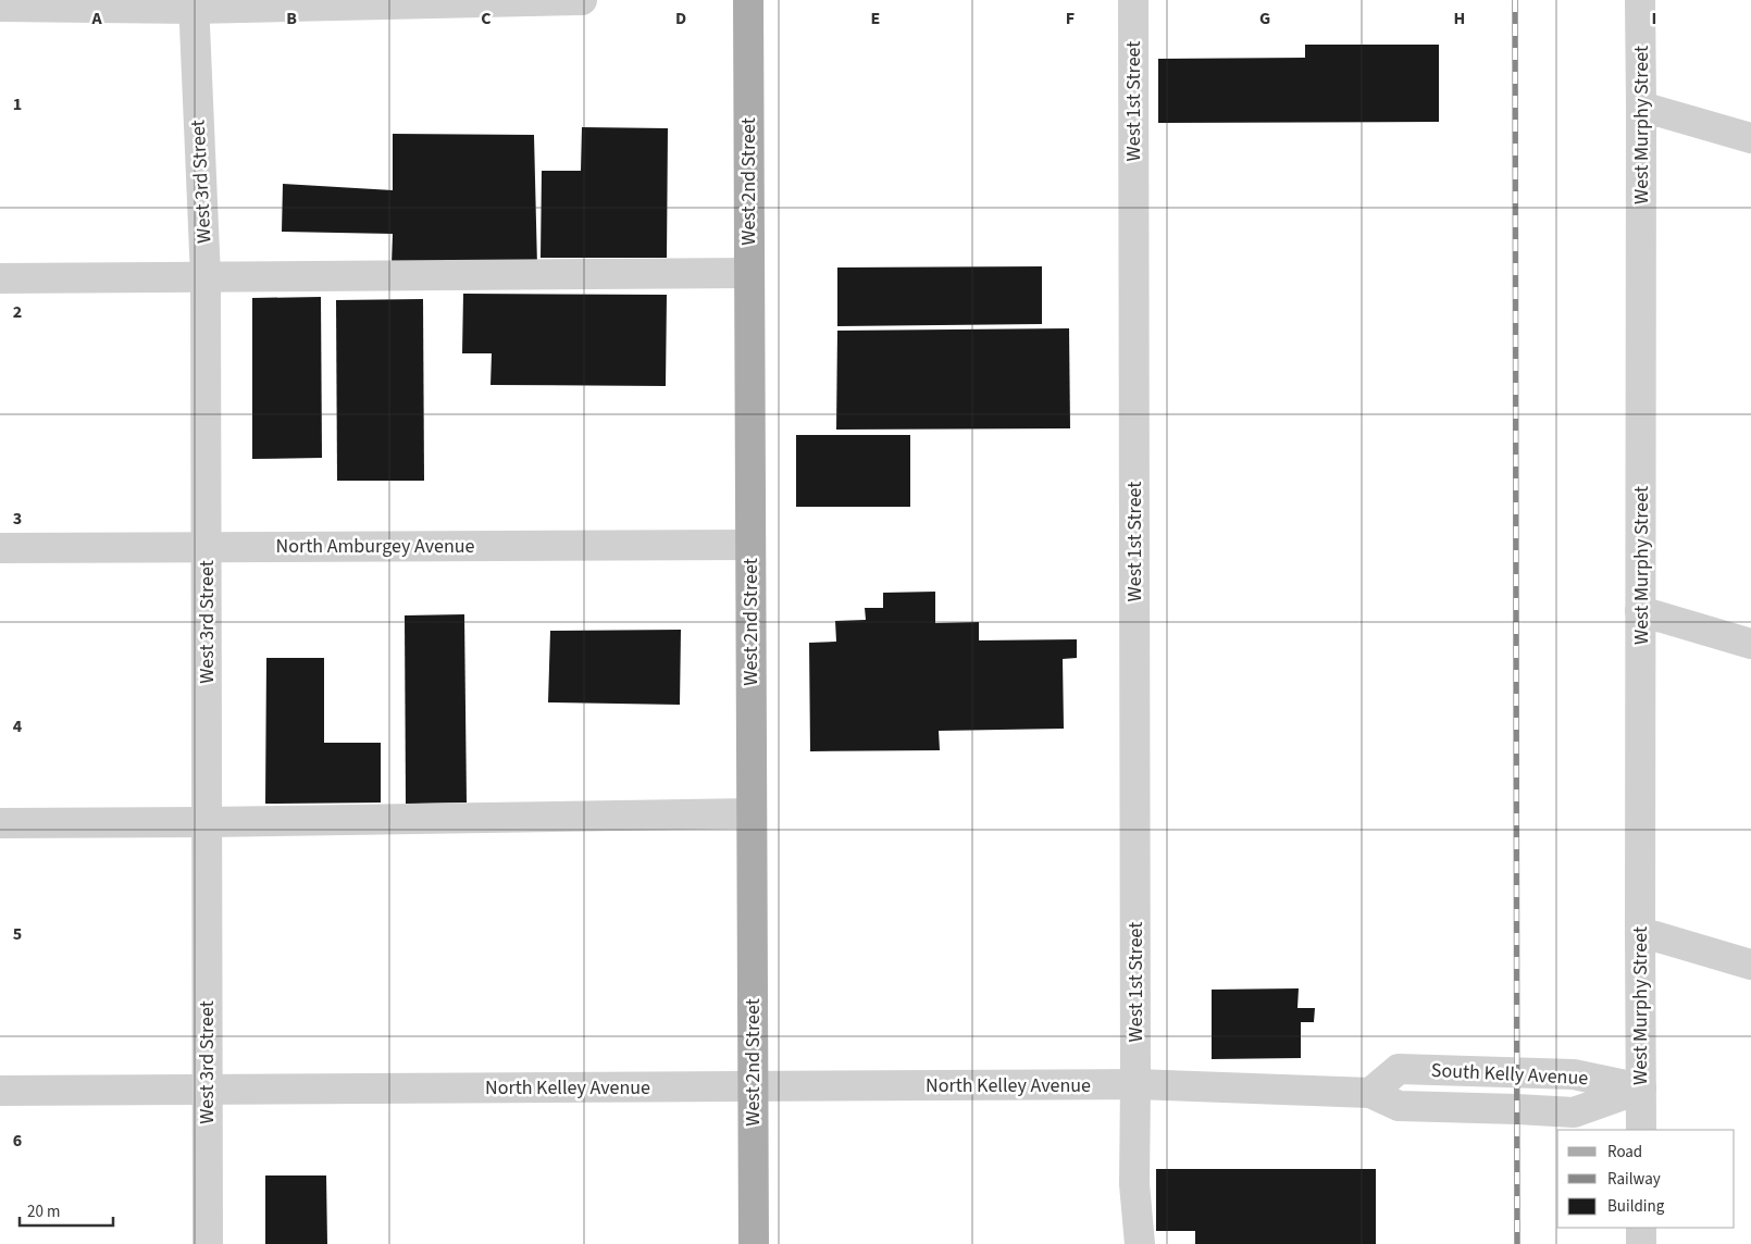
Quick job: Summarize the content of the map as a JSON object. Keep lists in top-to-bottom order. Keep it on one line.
{"streets":{"main road":["West 2nd Street"],"street":["West 1st Street","West Murphy Street","West 3rd Street","North Amburgey Avenue","South Kelly Avenue","North Kelley Avenue"]},"crossings":[["West 1st Street","South Kelly Avenue"],["West 1st Street","North Kelley Avenue"],["West Murphy Street","South Kelly Avenue"],["West 3rd Street","North Amburgey Avenue"],["West 3rd Street","North Kelley Avenue"],["West 2nd Street","North Amburgey Avenue"],["West 2nd Street","North Kelley Avenue"],["South Kelly Avenue","North Kelley Avenue"]],"legend":["Road","Railway","Building"],"scale_bar":"20 m","grid":{"columns":["A","B","C","D","E","F","G","H","I"],"rows":["1","2","3","4","5","6"]}}
